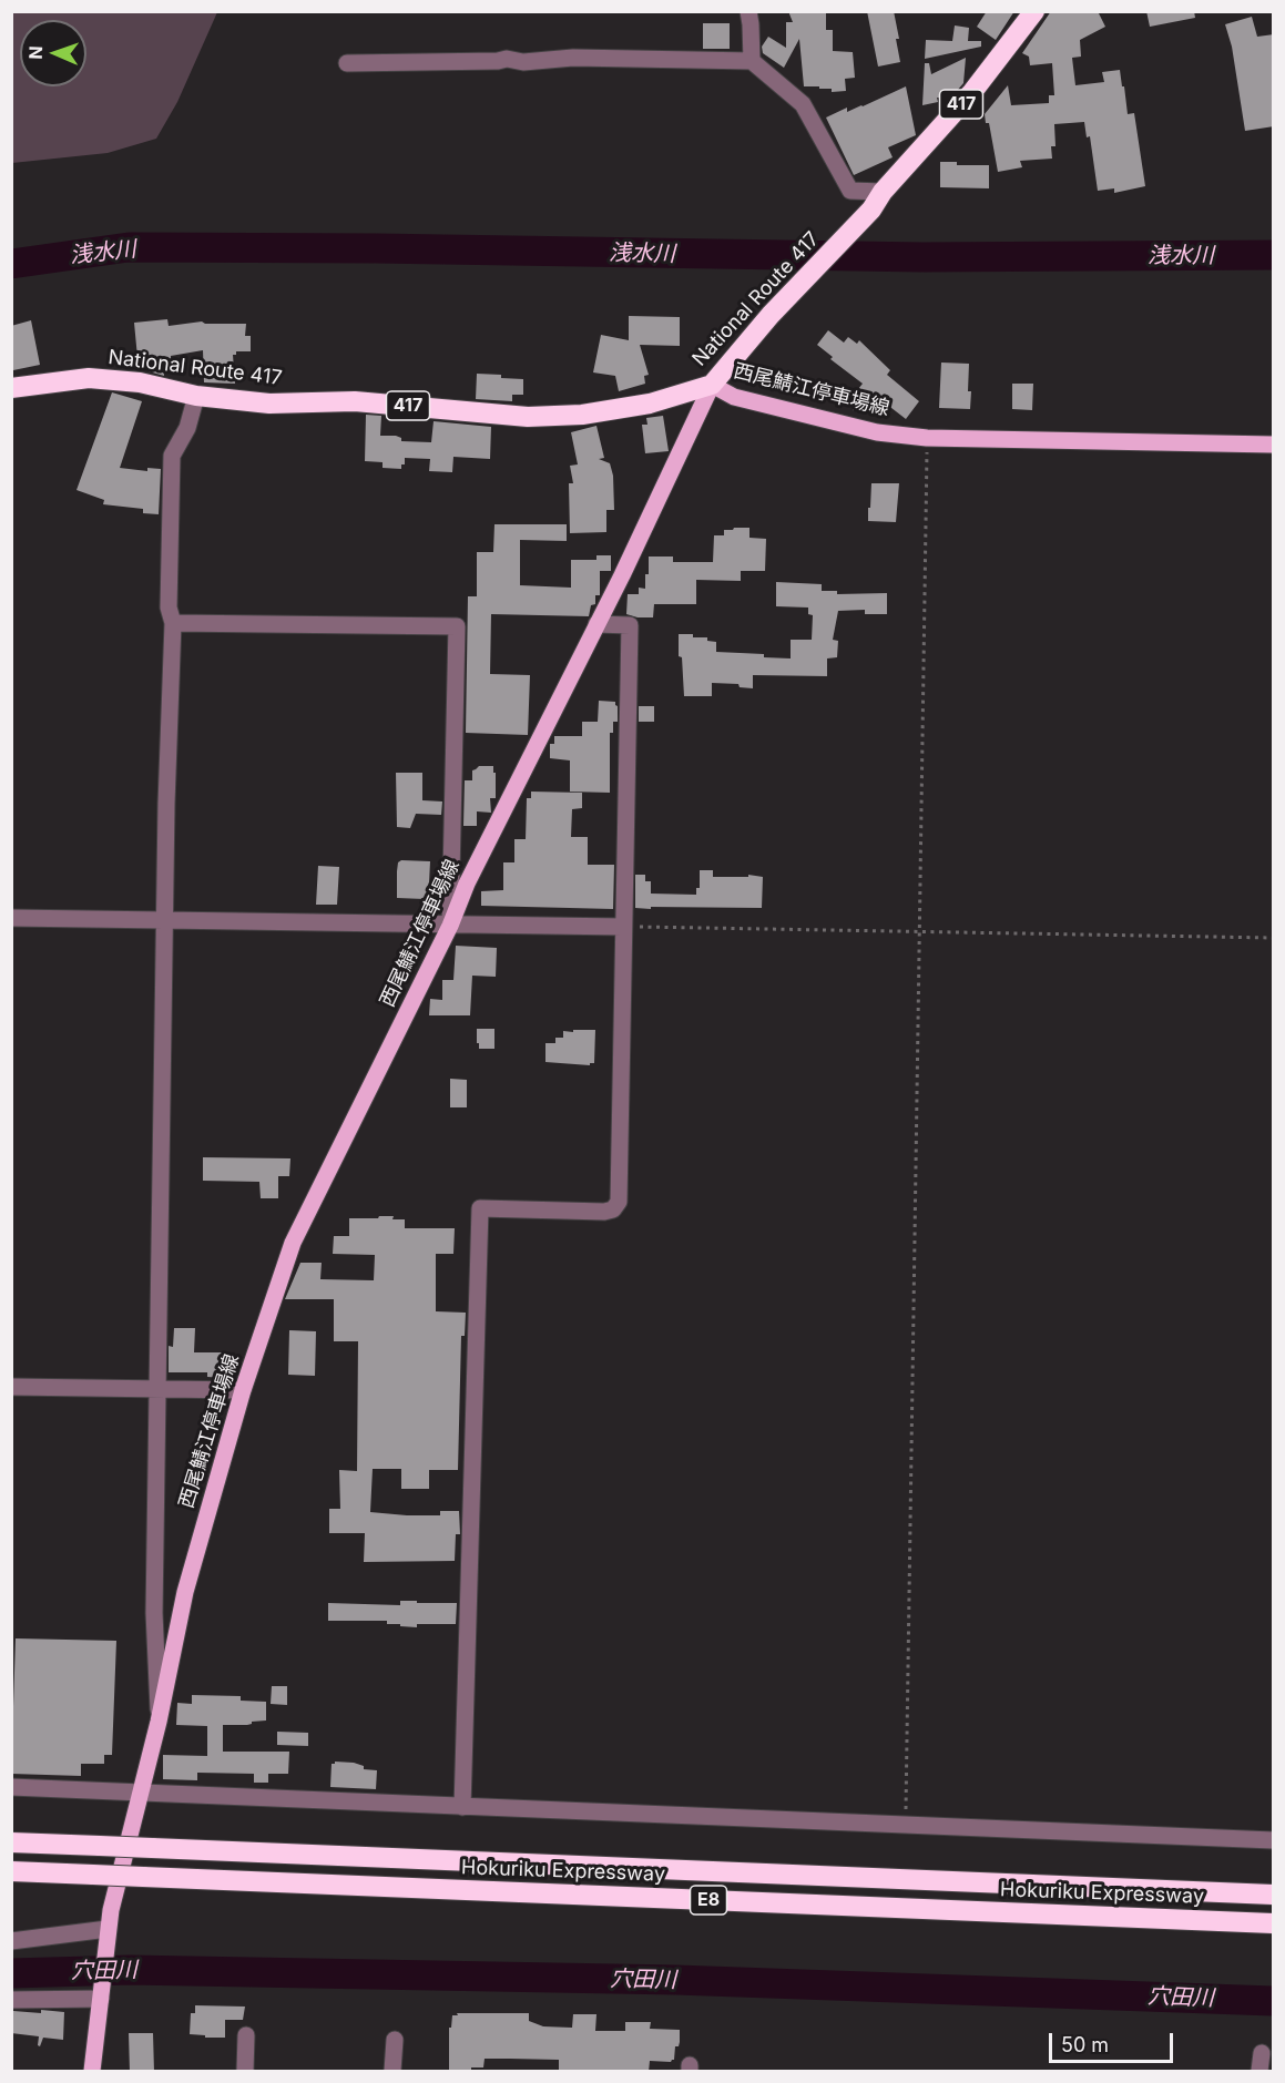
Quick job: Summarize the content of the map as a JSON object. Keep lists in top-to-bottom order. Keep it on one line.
{"streets":{"highway":["417","National Route 417","Hokuriku Expressway","E8"],"main road":["西尾鯖江停車場線"]},"crossings":[["National Route 417","西尾鯖江停車場線"]],"water":["浅水川","穴田川"],"scale_bar":"50 m","north":"left"}
